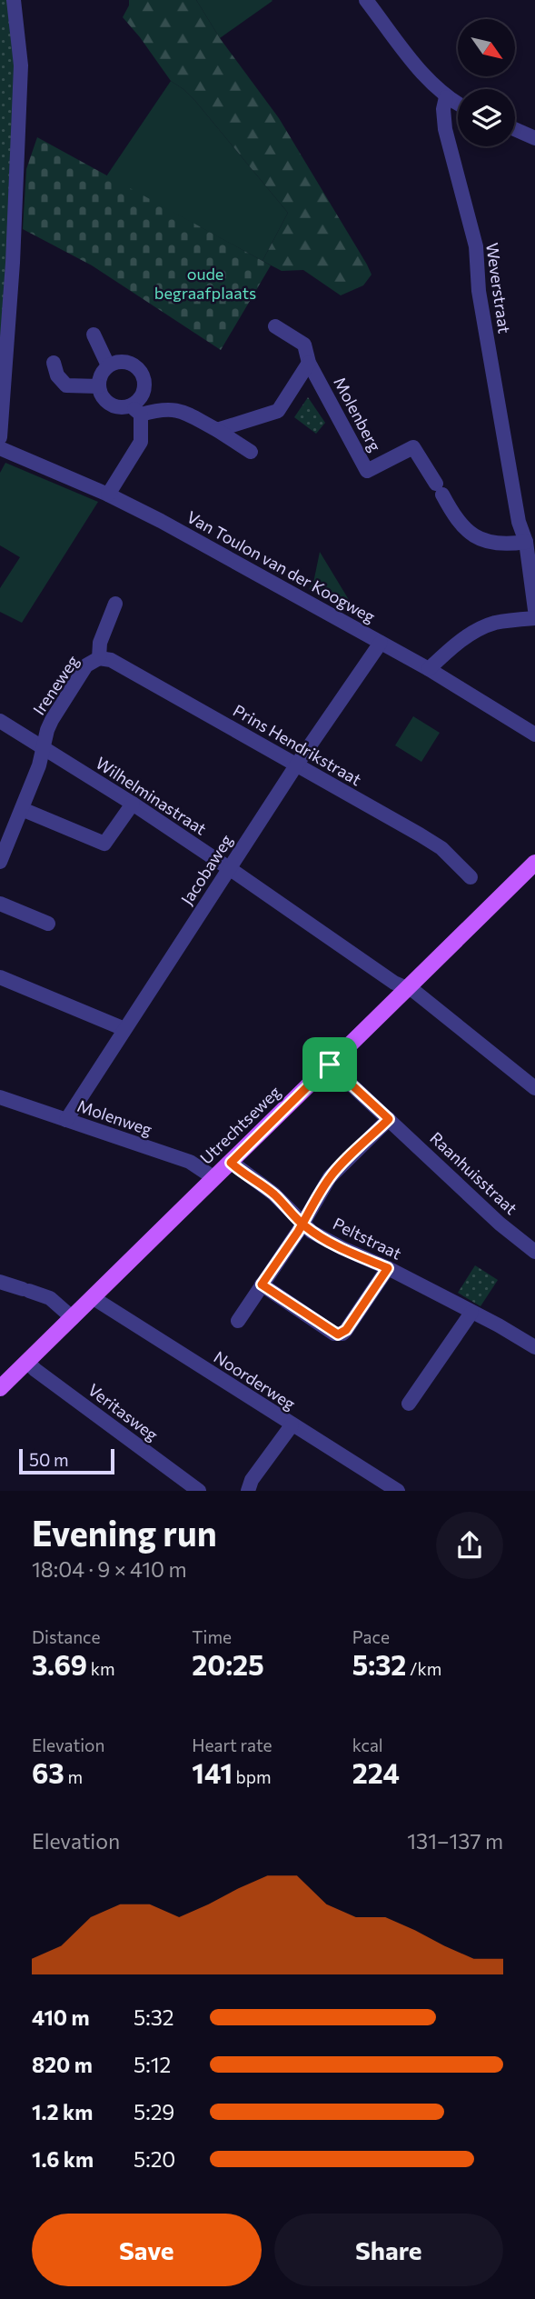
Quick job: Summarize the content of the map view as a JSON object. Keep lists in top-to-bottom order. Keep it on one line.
{"streets":{"main road":["Utrechtseweg"],"street":["Weverstraat","Molenberg","Van Toulon van der Koogweg","Ireneweg","Prins Hendrikstraat","Wilhelminastraat","Jacobaweg","Molenweg","Raanhuisstraat","Peltstraat","Noorderweg","Veritasweg"]},"crossings":[["Weverstraat","Molenberg"],["Van Toulon van der Koogweg","Jacobaweg"],["Ireneweg","Prins Hendrikstraat"],["Ireneweg","Wilhelminastraat"],["Prins Hendrikstraat","Jacobaweg"],["Wilhelminastraat","Jacobaweg"],["Wilhelminastraat","Utrechtseweg"],["Jacobaweg","Molenweg"],["Molenweg","Utrechtseweg"],["Utrechtseweg","Raanhuisstraat"],["Utrechtseweg","Peltstraat"],["Utrechtseweg","Noorderweg"],["Utrechtseweg","Veritasweg"]],"parks":["oude begraafplaats"],"scale_bar":"50 m","north":"bottom right","page":{"scale":"50 m","heading":["Evening run","18:04 · 9 × 410 m"],"stats":[["Distance","3.69 km"],["Time","20:25"],["Pace","5:32 /km"],["Elevation","63 m"],["Heart rate","141 bpm"],["kcal","224"]],"chart":["Elevation","131–137 m"],"list":[{"name":"410 m","note":"5:32"},{"name":"820 m","note":"5:12"},{"name":"1.2 km","note":"5:29"},{"name":"1.6 km","note":"5:20"}],"buttons":["Save","Share"]}}
